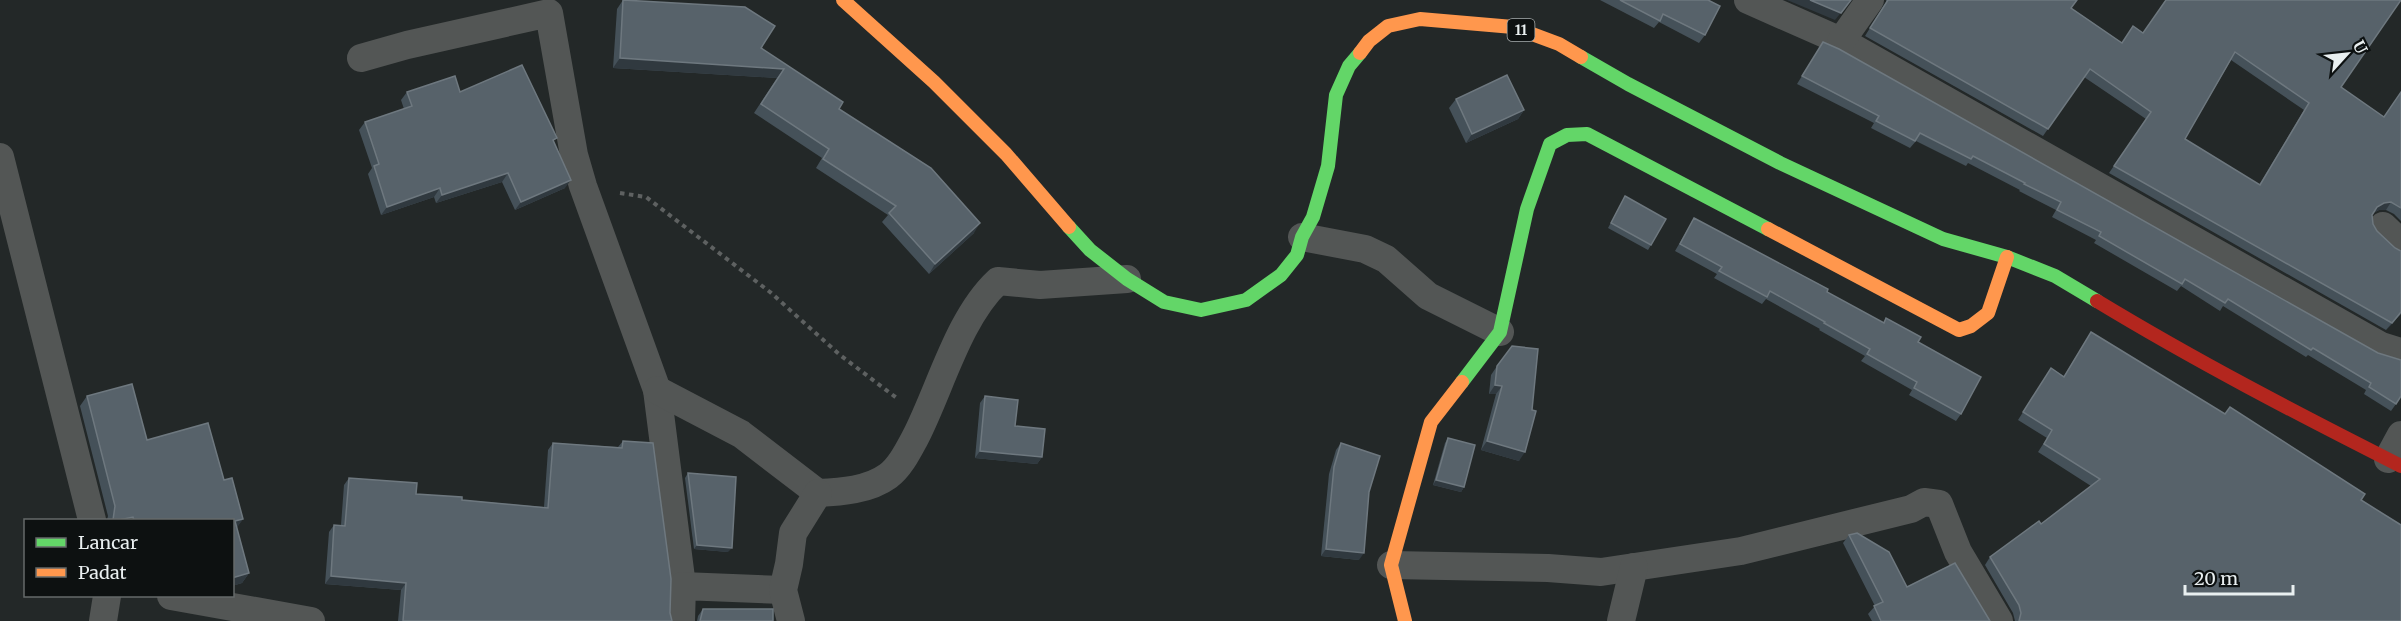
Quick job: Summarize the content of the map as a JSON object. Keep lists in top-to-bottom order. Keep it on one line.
{"streets":{"main road":["11"]},"legend":["Lancar","Padat"],"scale_bar":"20 m","north":"top right"}
